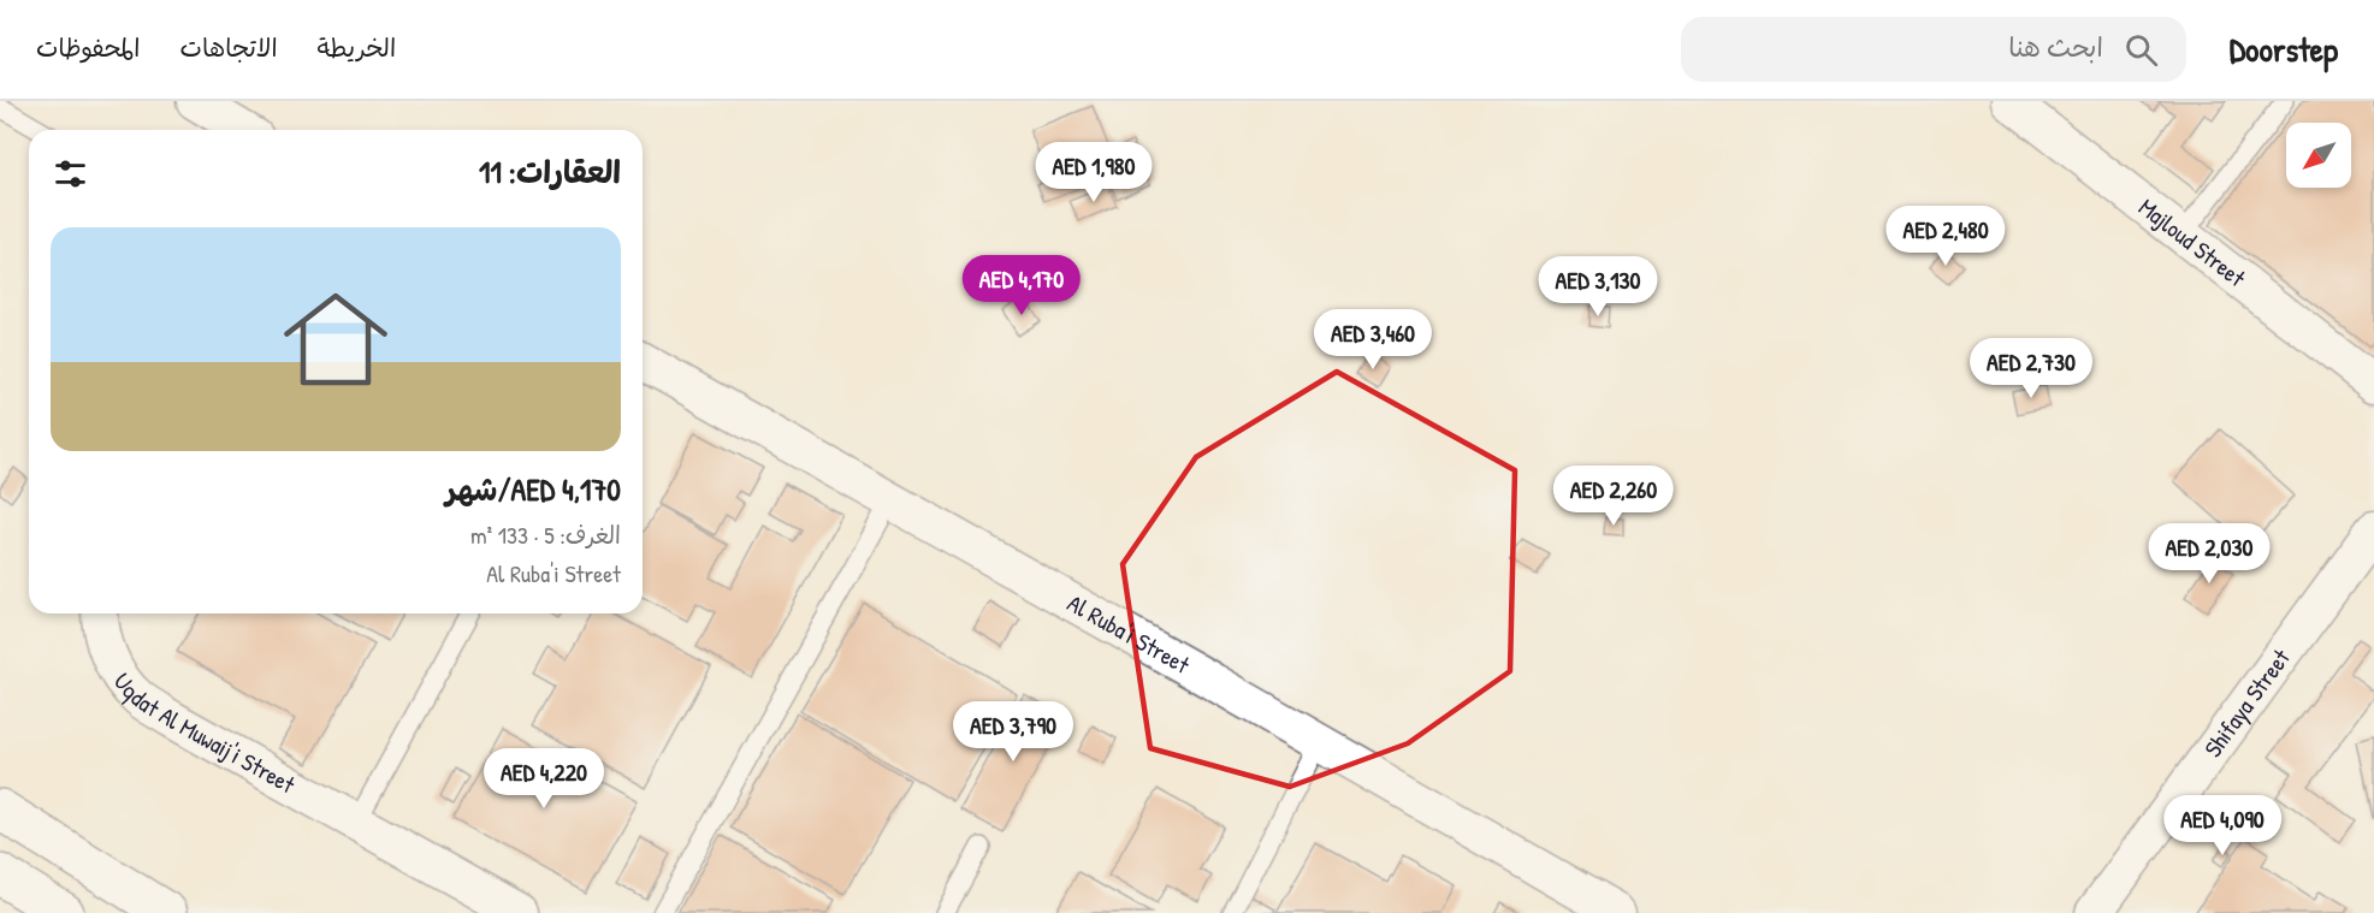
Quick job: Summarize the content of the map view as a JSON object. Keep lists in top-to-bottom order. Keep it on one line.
{"streets":{"street":["Majloud Street","Al Ruba'i Street","Shifaya Street","Uqdat Al Muwaij'i Street"]},"north":"bottom left","page":{"header":"Doorstep","search":"ابحث هنا","nav":["الخريطة","الاتجاهات","المحفوظات"],"heading":"العقارات: 11","price":["AED 1,980","AED 2,480","AED 4,170","AED 3,130","AED 3,460","AED 2,730","AED 2,260","AED 2,030","AED 3,790","AED 4,220","AED 4,090"],"list":[{"name":"AED 4,170/شهر","note":"الغرف: 5 · 133 m² · Al Ruba'i Street"}]}}
